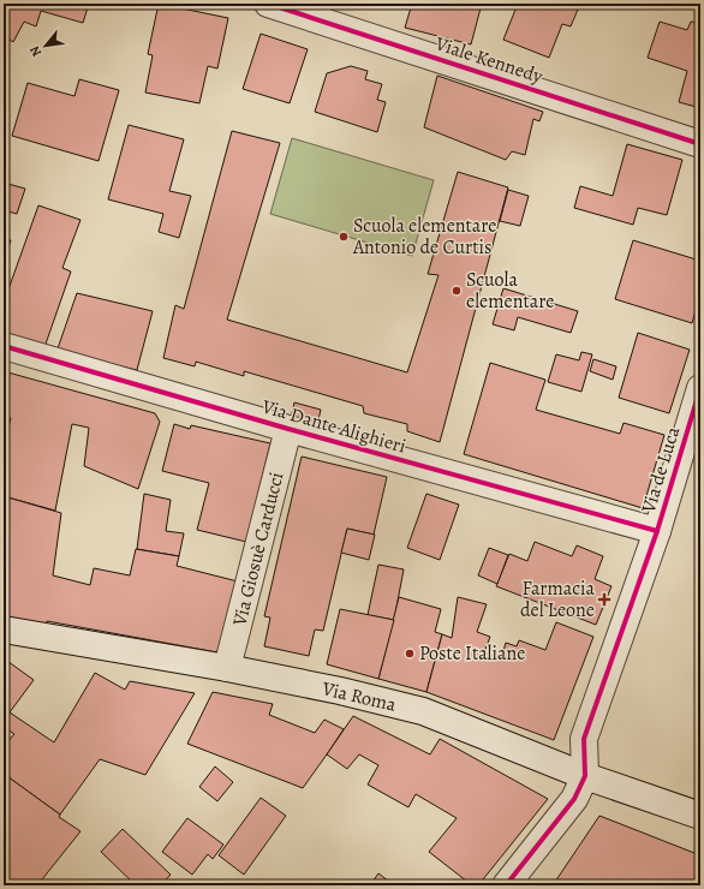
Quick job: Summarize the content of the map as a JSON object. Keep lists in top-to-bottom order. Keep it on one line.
{"streets":{"street":["Viale Kennedy","Via Dante Alighieri","Via de Luca","Via Giosuè Carducci","Via Roma"]},"crossings":[["Via Dante Alighieri","Via de Luca"],["Via Dante Alighieri","Via Giosuè Carducci"],["Via de Luca","Via Roma"],["Via Giosuè Carducci","Via Roma"]],"places":{"other":["Scuola elementare Antonio de Curtis","Scuola elementare","Poste Italiane"],"health":["Farmacia del Leone"]},"north":"bottom left"}
